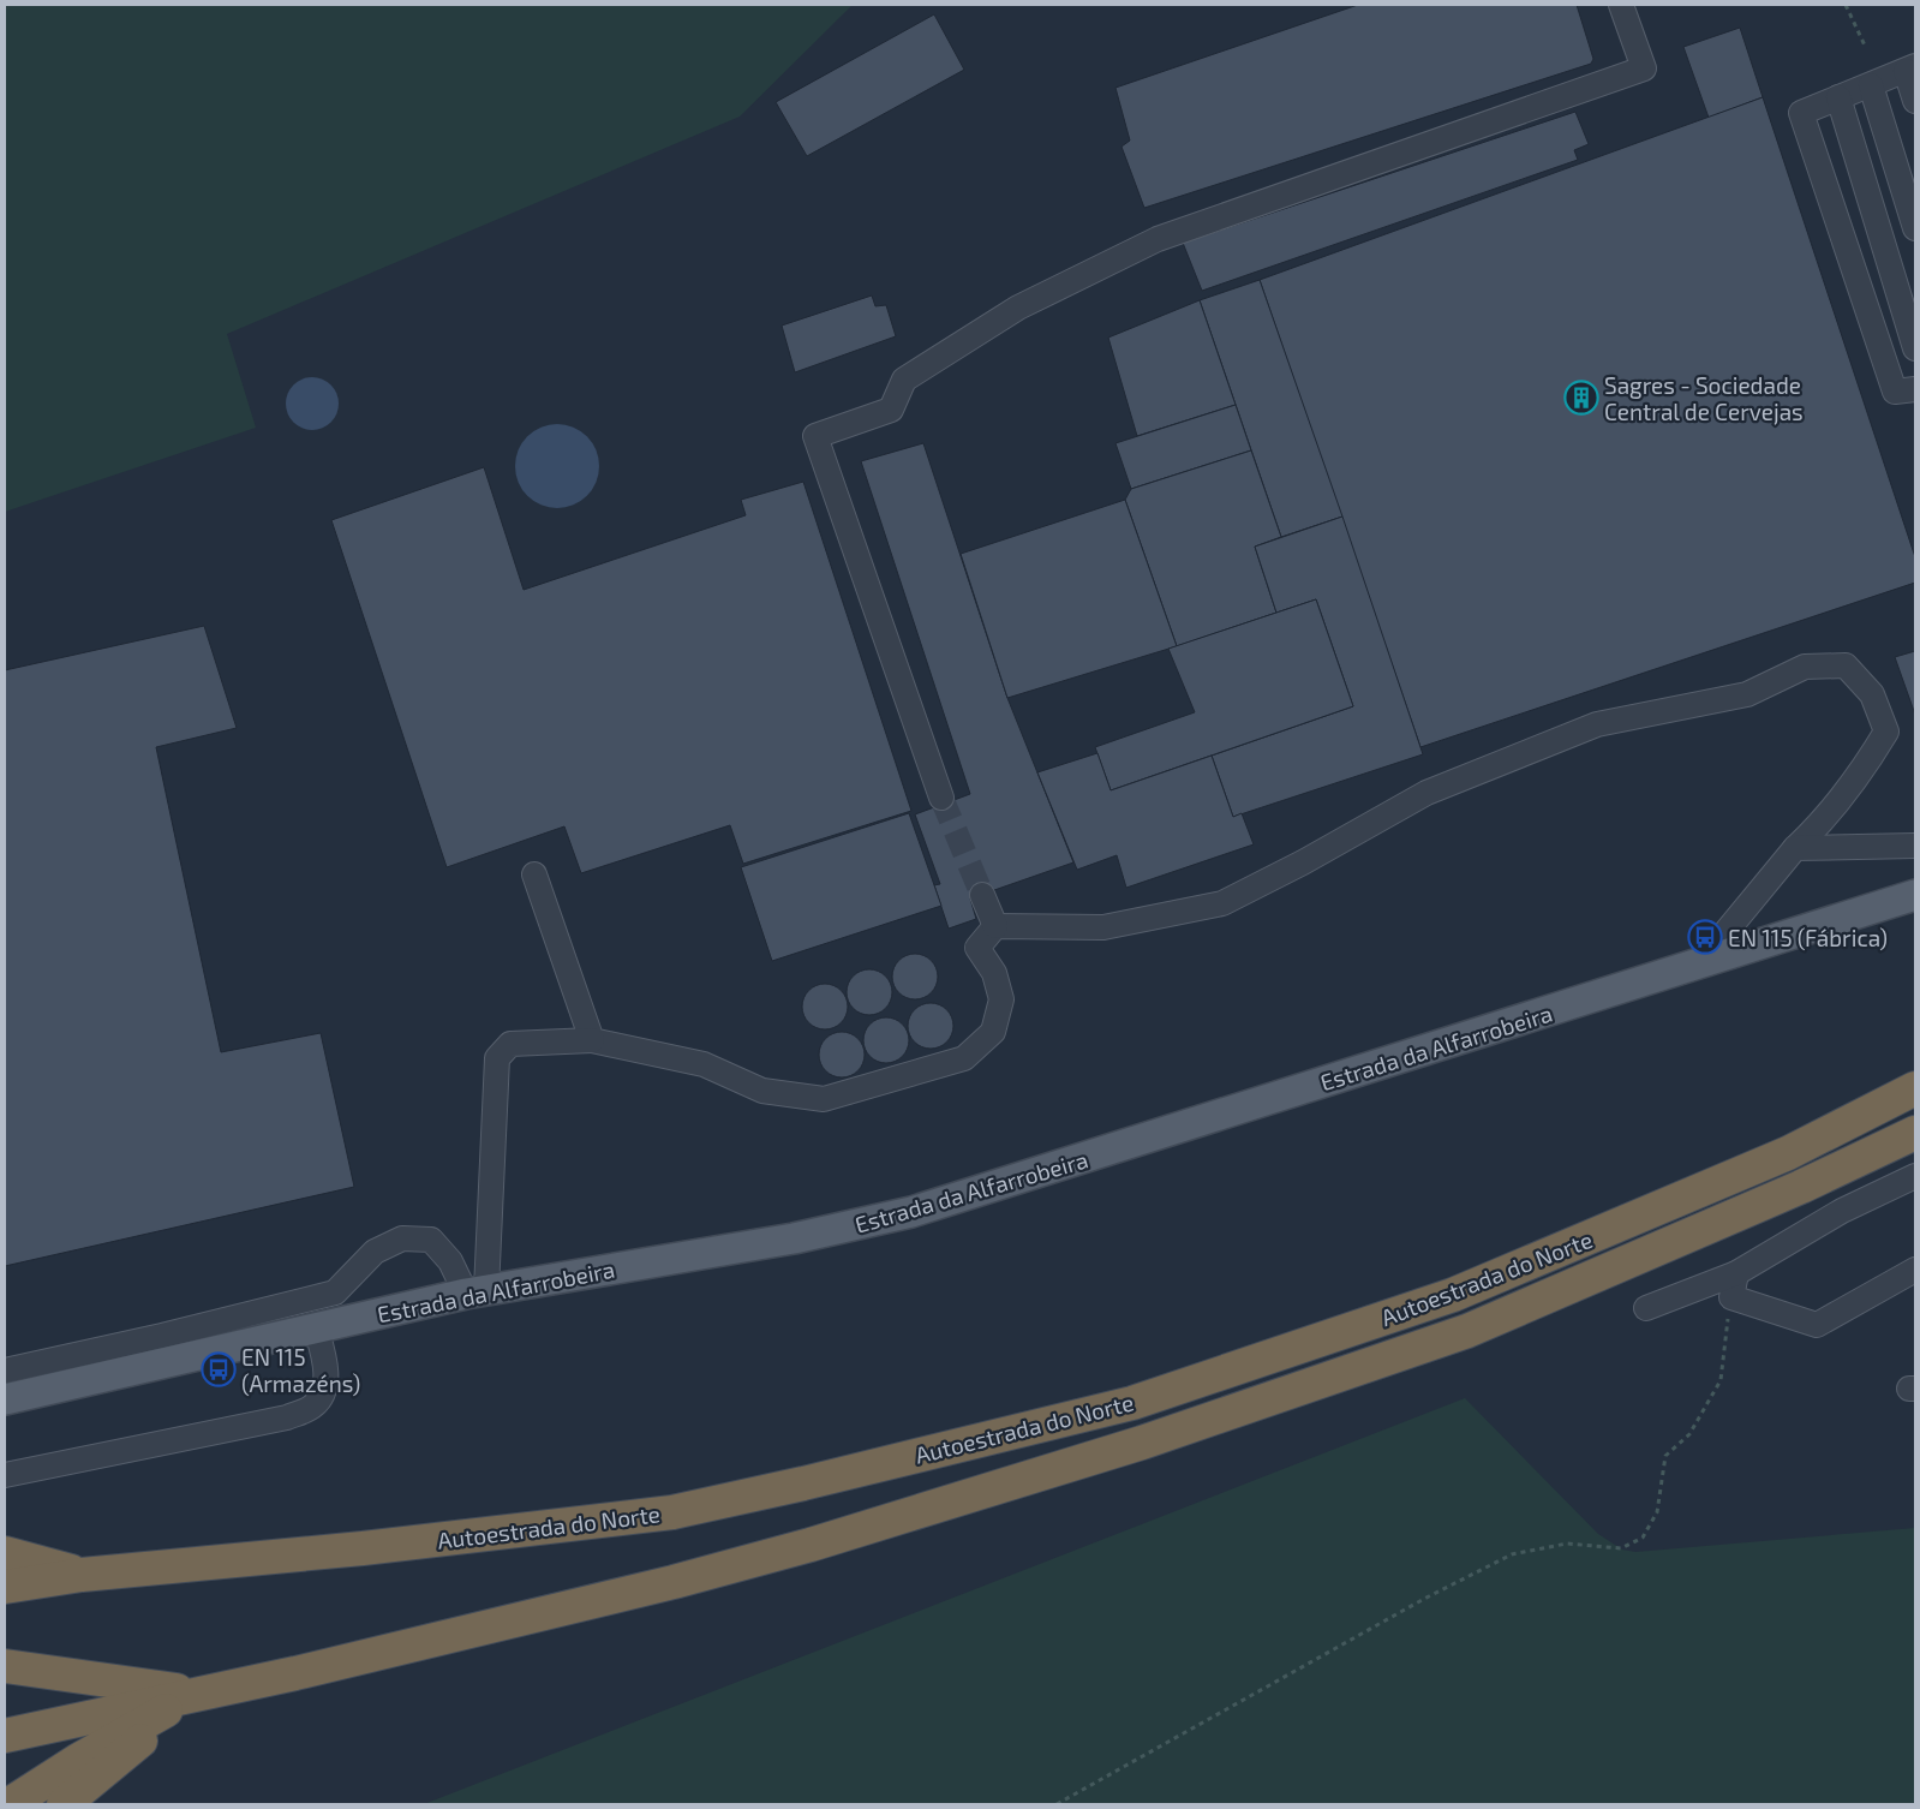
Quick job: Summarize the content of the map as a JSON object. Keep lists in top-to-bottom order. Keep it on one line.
{"streets":{"highway":["Autoestrada do Norte"],"main road":["Estrada da Alfarrobeira"]},"places":{"building":["Sagres - Sociedade Central de Cervejas"],"bus stop":["EN 115 (Fábrica)","EN 115 (Armazéns)"]}}
